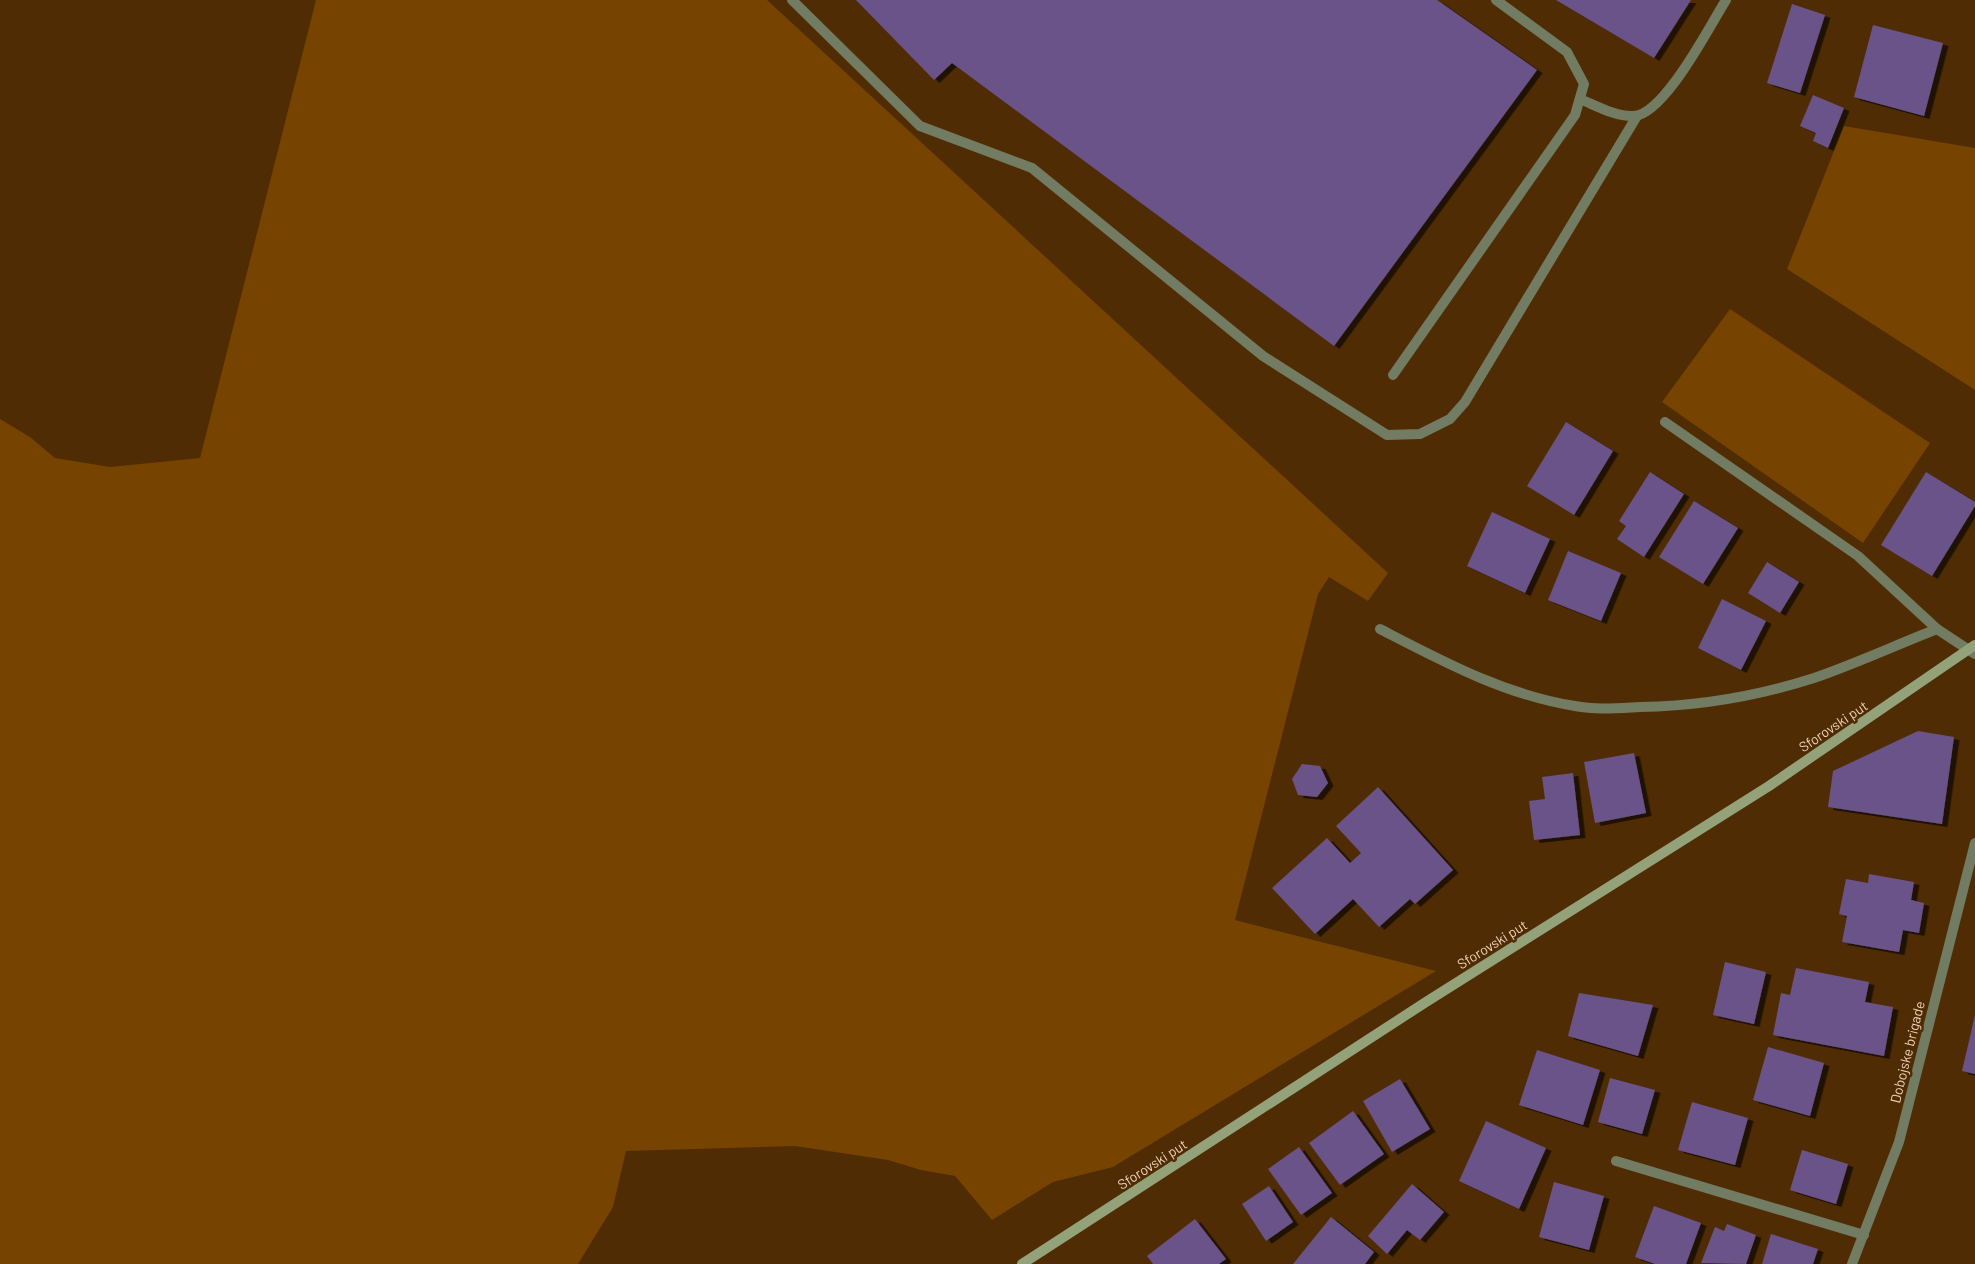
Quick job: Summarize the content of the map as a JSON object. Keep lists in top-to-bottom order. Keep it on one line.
{"streets":{"street":["Sforovski put","Dobojske brigade"]}}
